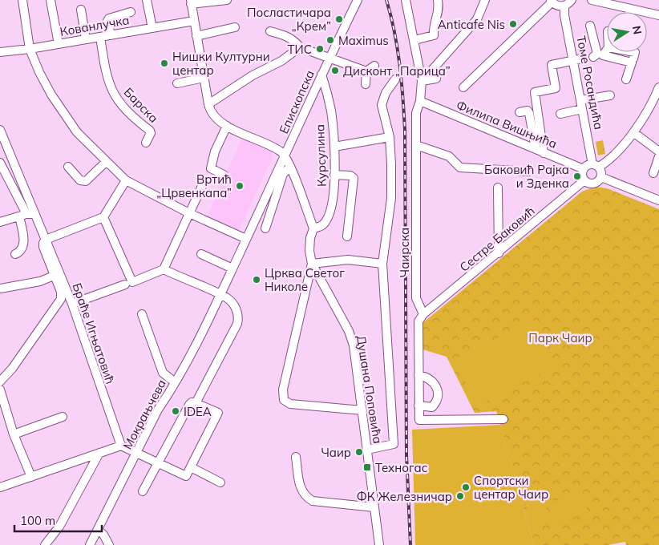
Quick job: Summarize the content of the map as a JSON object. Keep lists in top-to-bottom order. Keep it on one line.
{"streets":{"street":["Кованлучка","Томе Росандића","Епископска","Барска","Филипа Вишњића","Курсулина","Сестре Баковић","Чаирска","Браће Игњатовић","Душана Поповића","Мокрањчева"]},"crossings":[["Кованлучка","Барска"],["Томе Росандића","Филипа Вишњића"],["Томе Росандића","Сестре Баковић"],["Епископска","Курсулина"],["Епископска","Мокрањчева"],["Филипа Вишњића","Сестре Баковић"],["Филипа Вишњића","Чаирска"],["Курсулина","Душана Поповића"],["Сестре Баковић","Чаирска"]],"parks":["Парк Чаир"],"places":{"other":["Посластичара „Крем”","Anticafe Nis","Maximus","ТИС","Нишки Културни центар","Дисконт „Парица”","Баковић Рајка и Зденка","Вртић „Црвенкапа”","Црква Светог Николе","IDEA","Чаир","Спортски центар Чаир","ФК Железничар"],"transit":["Техногас"]},"scale_bar":"100 m","north":"right"}
